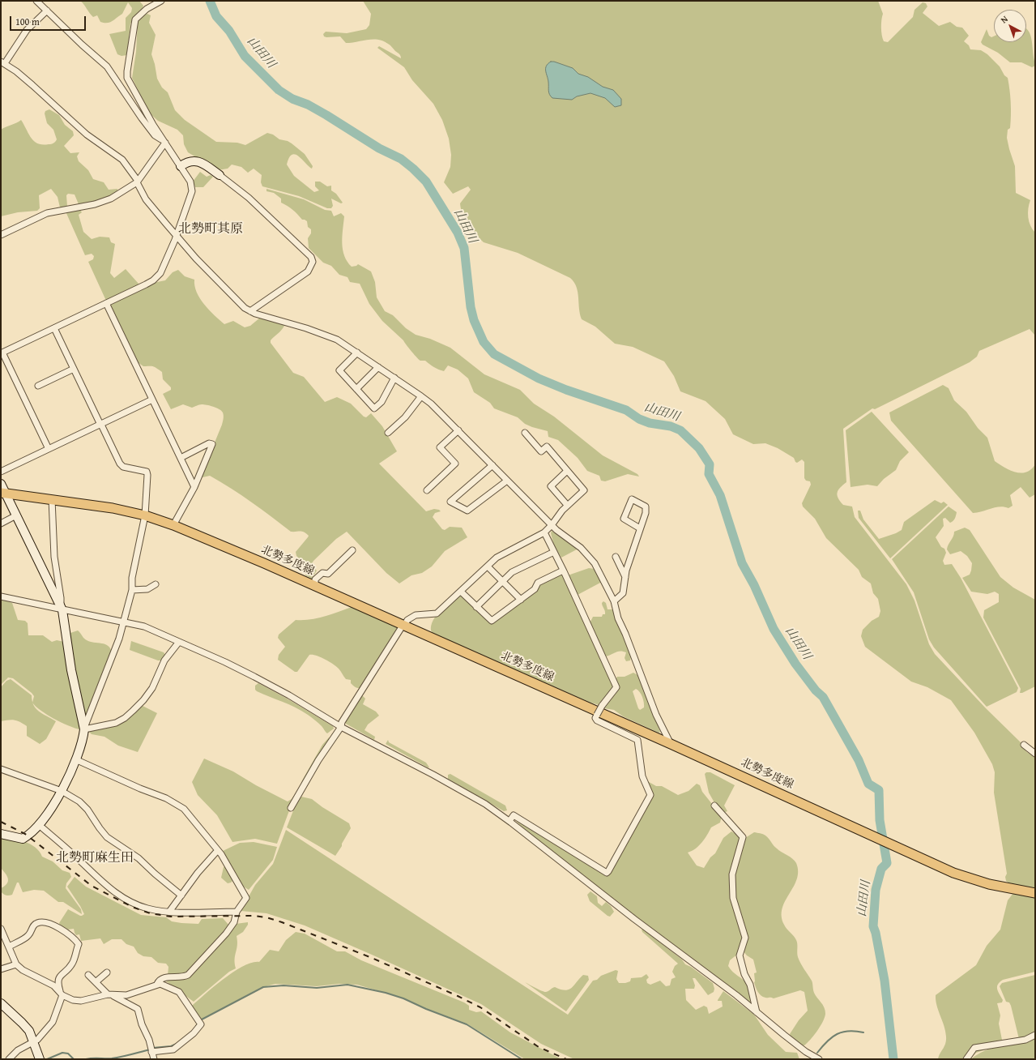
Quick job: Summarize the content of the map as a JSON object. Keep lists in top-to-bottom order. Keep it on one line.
{"streets":{"main road":["北勢多度線"]},"districts":["北勢町其原","北勢町麻生田"],"water":["山田川"],"scale_bar":"100 m","north":"top left"}
